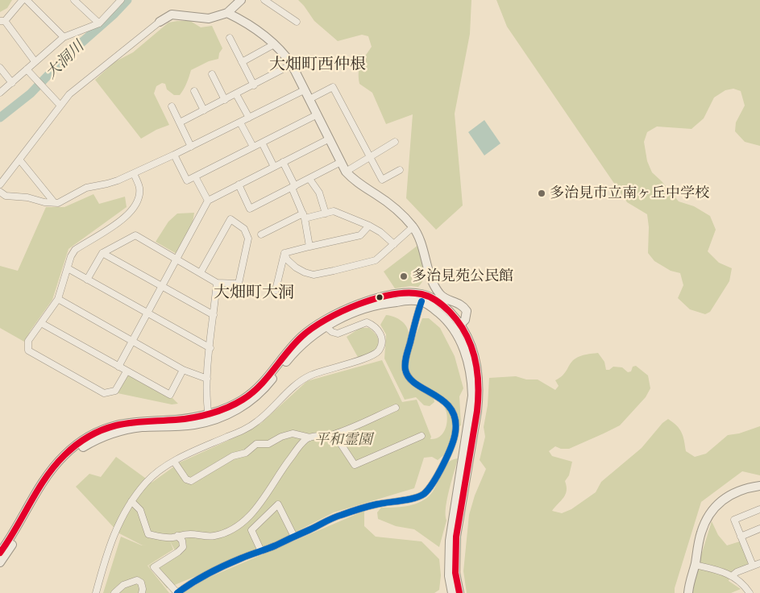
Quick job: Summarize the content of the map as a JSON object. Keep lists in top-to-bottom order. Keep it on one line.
{"districts":["大畑町西仲根","大畑町大洞"],"water":["大洞川"],"parks":["平和霊園"],"places":["多治見市立南ヶ丘中学校","多治見苑公民館"]}
